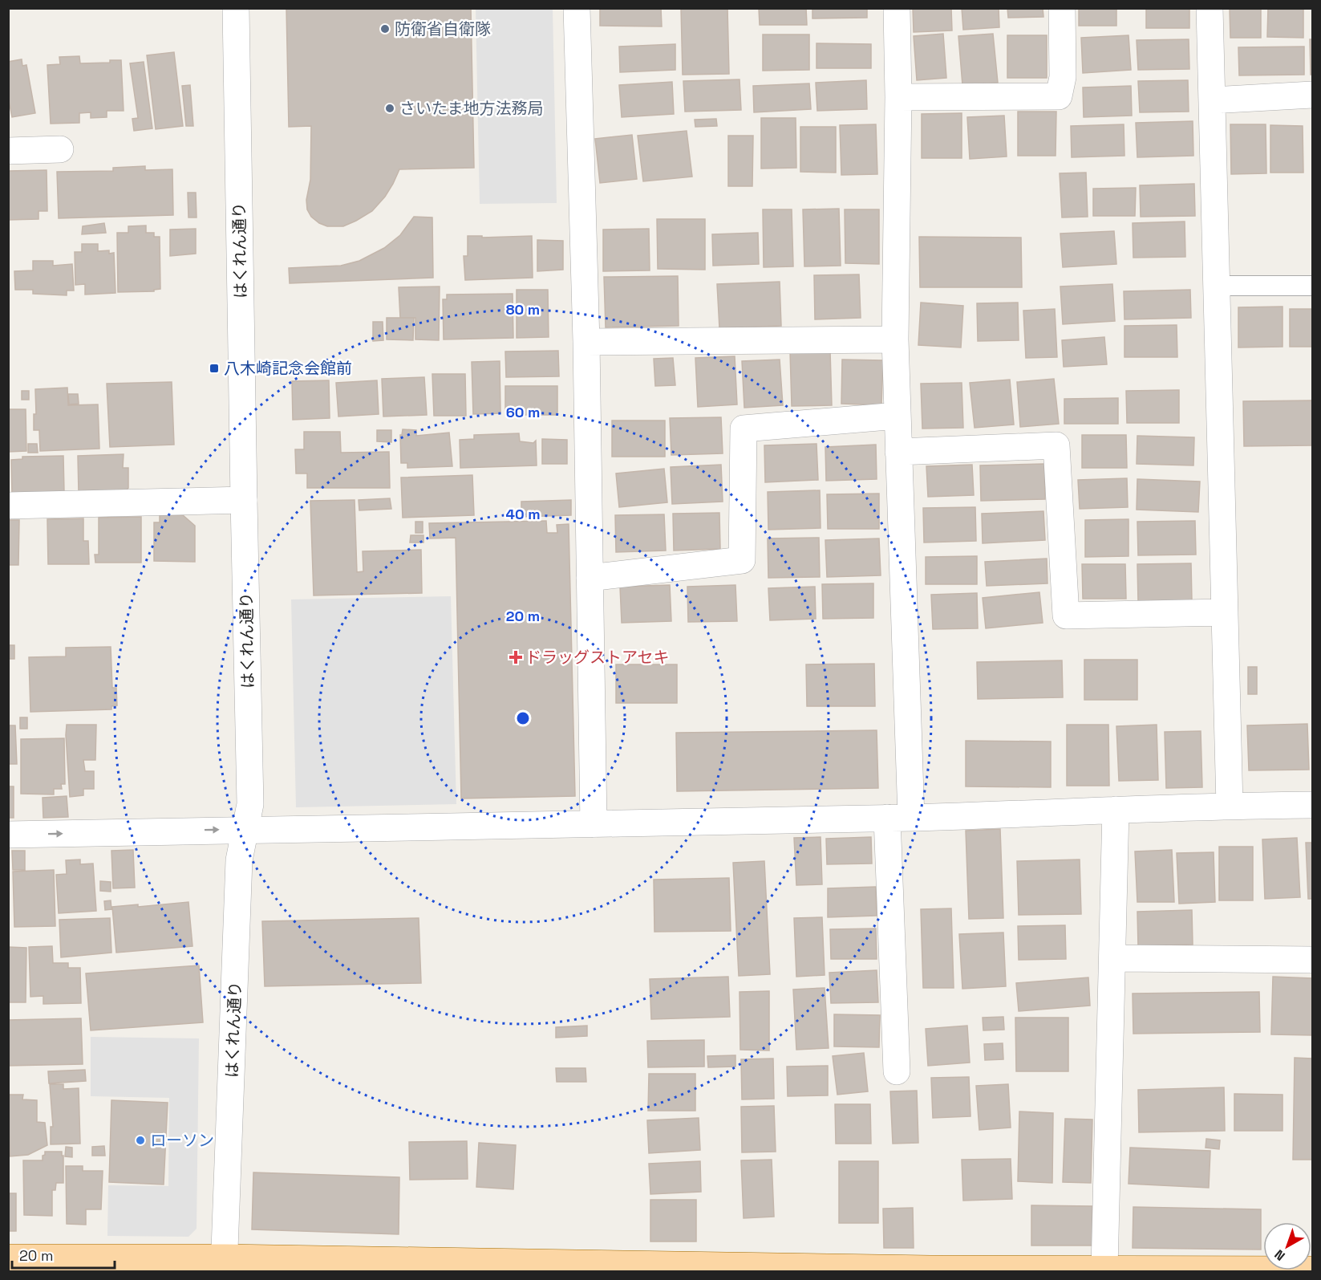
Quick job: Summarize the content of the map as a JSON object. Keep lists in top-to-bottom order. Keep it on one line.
{"streets":{"street":["はくれん通り"]},"places":{"other":["防衛省自衛隊","さいたま地方法務局","ローソン"],"transit":["八木崎記念会館前"],"health":["ドラッグストアセキ"]},"scale_bar":"20 m","north":"bottom left","rings":["80 m","60 m","40 m","20 m"]}
